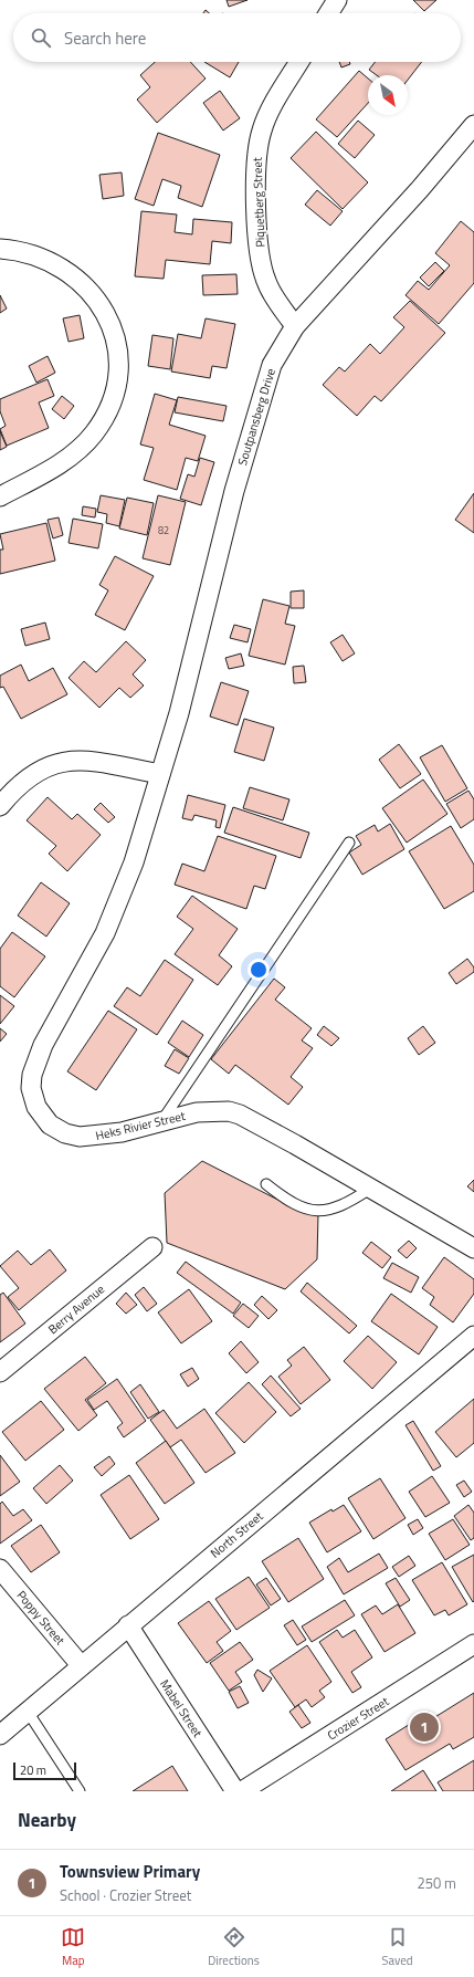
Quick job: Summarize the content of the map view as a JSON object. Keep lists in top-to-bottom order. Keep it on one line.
{"streets":{"street":["Piquetberg Street","Soutpansberg Drive","Heks Rivier Street","Berry Avenue","North Street","Poppy Street","Mabel Street","Crozier Street"]},"crossings":[["Piquetberg Street","Soutpansberg Drive"],["Soutpansberg Drive","Heks Rivier Street"],["North Street","Poppy Street"],["North Street","Mabel Street"]],"house_numbers":["82"],"scale_bar":"20 m","north":"bottom right","page":{"search":"Search here","pins":"1","scale":"20 m","heading":"Nearby","list":[{"mark":"1","name":"Townsview Primary","note":"School · Crozier Street","value":"250 m"}],"nav":["Map","Directions","Saved"]}}
